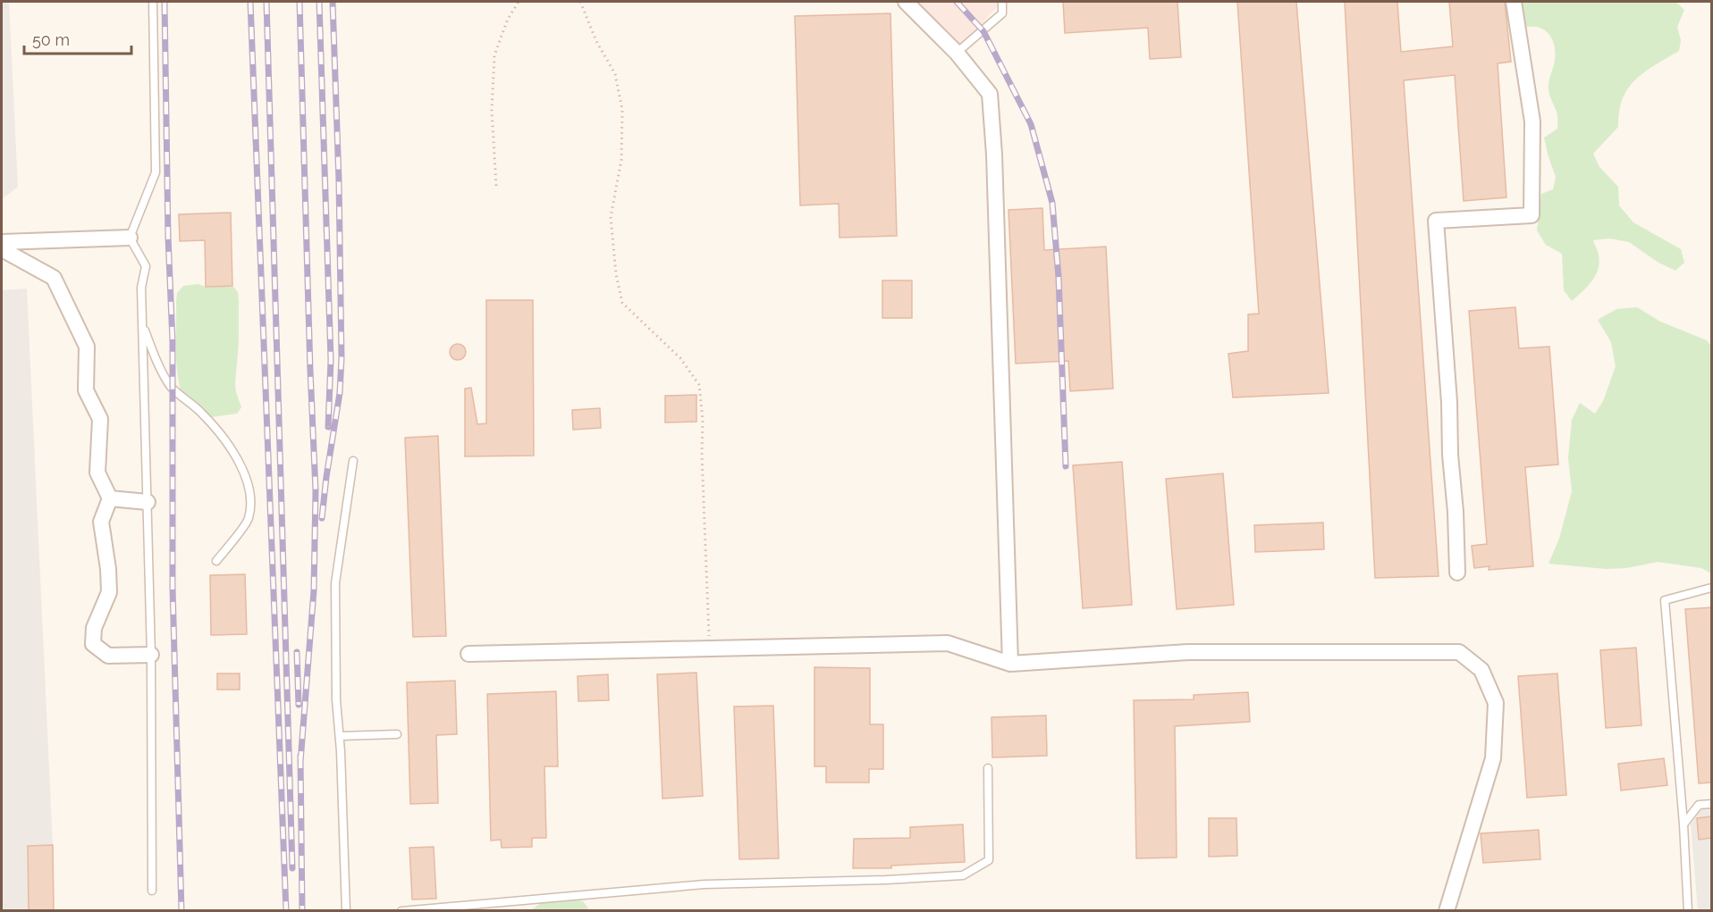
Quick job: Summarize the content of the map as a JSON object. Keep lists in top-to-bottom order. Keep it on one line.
{"scale_bar":"50 m"}
